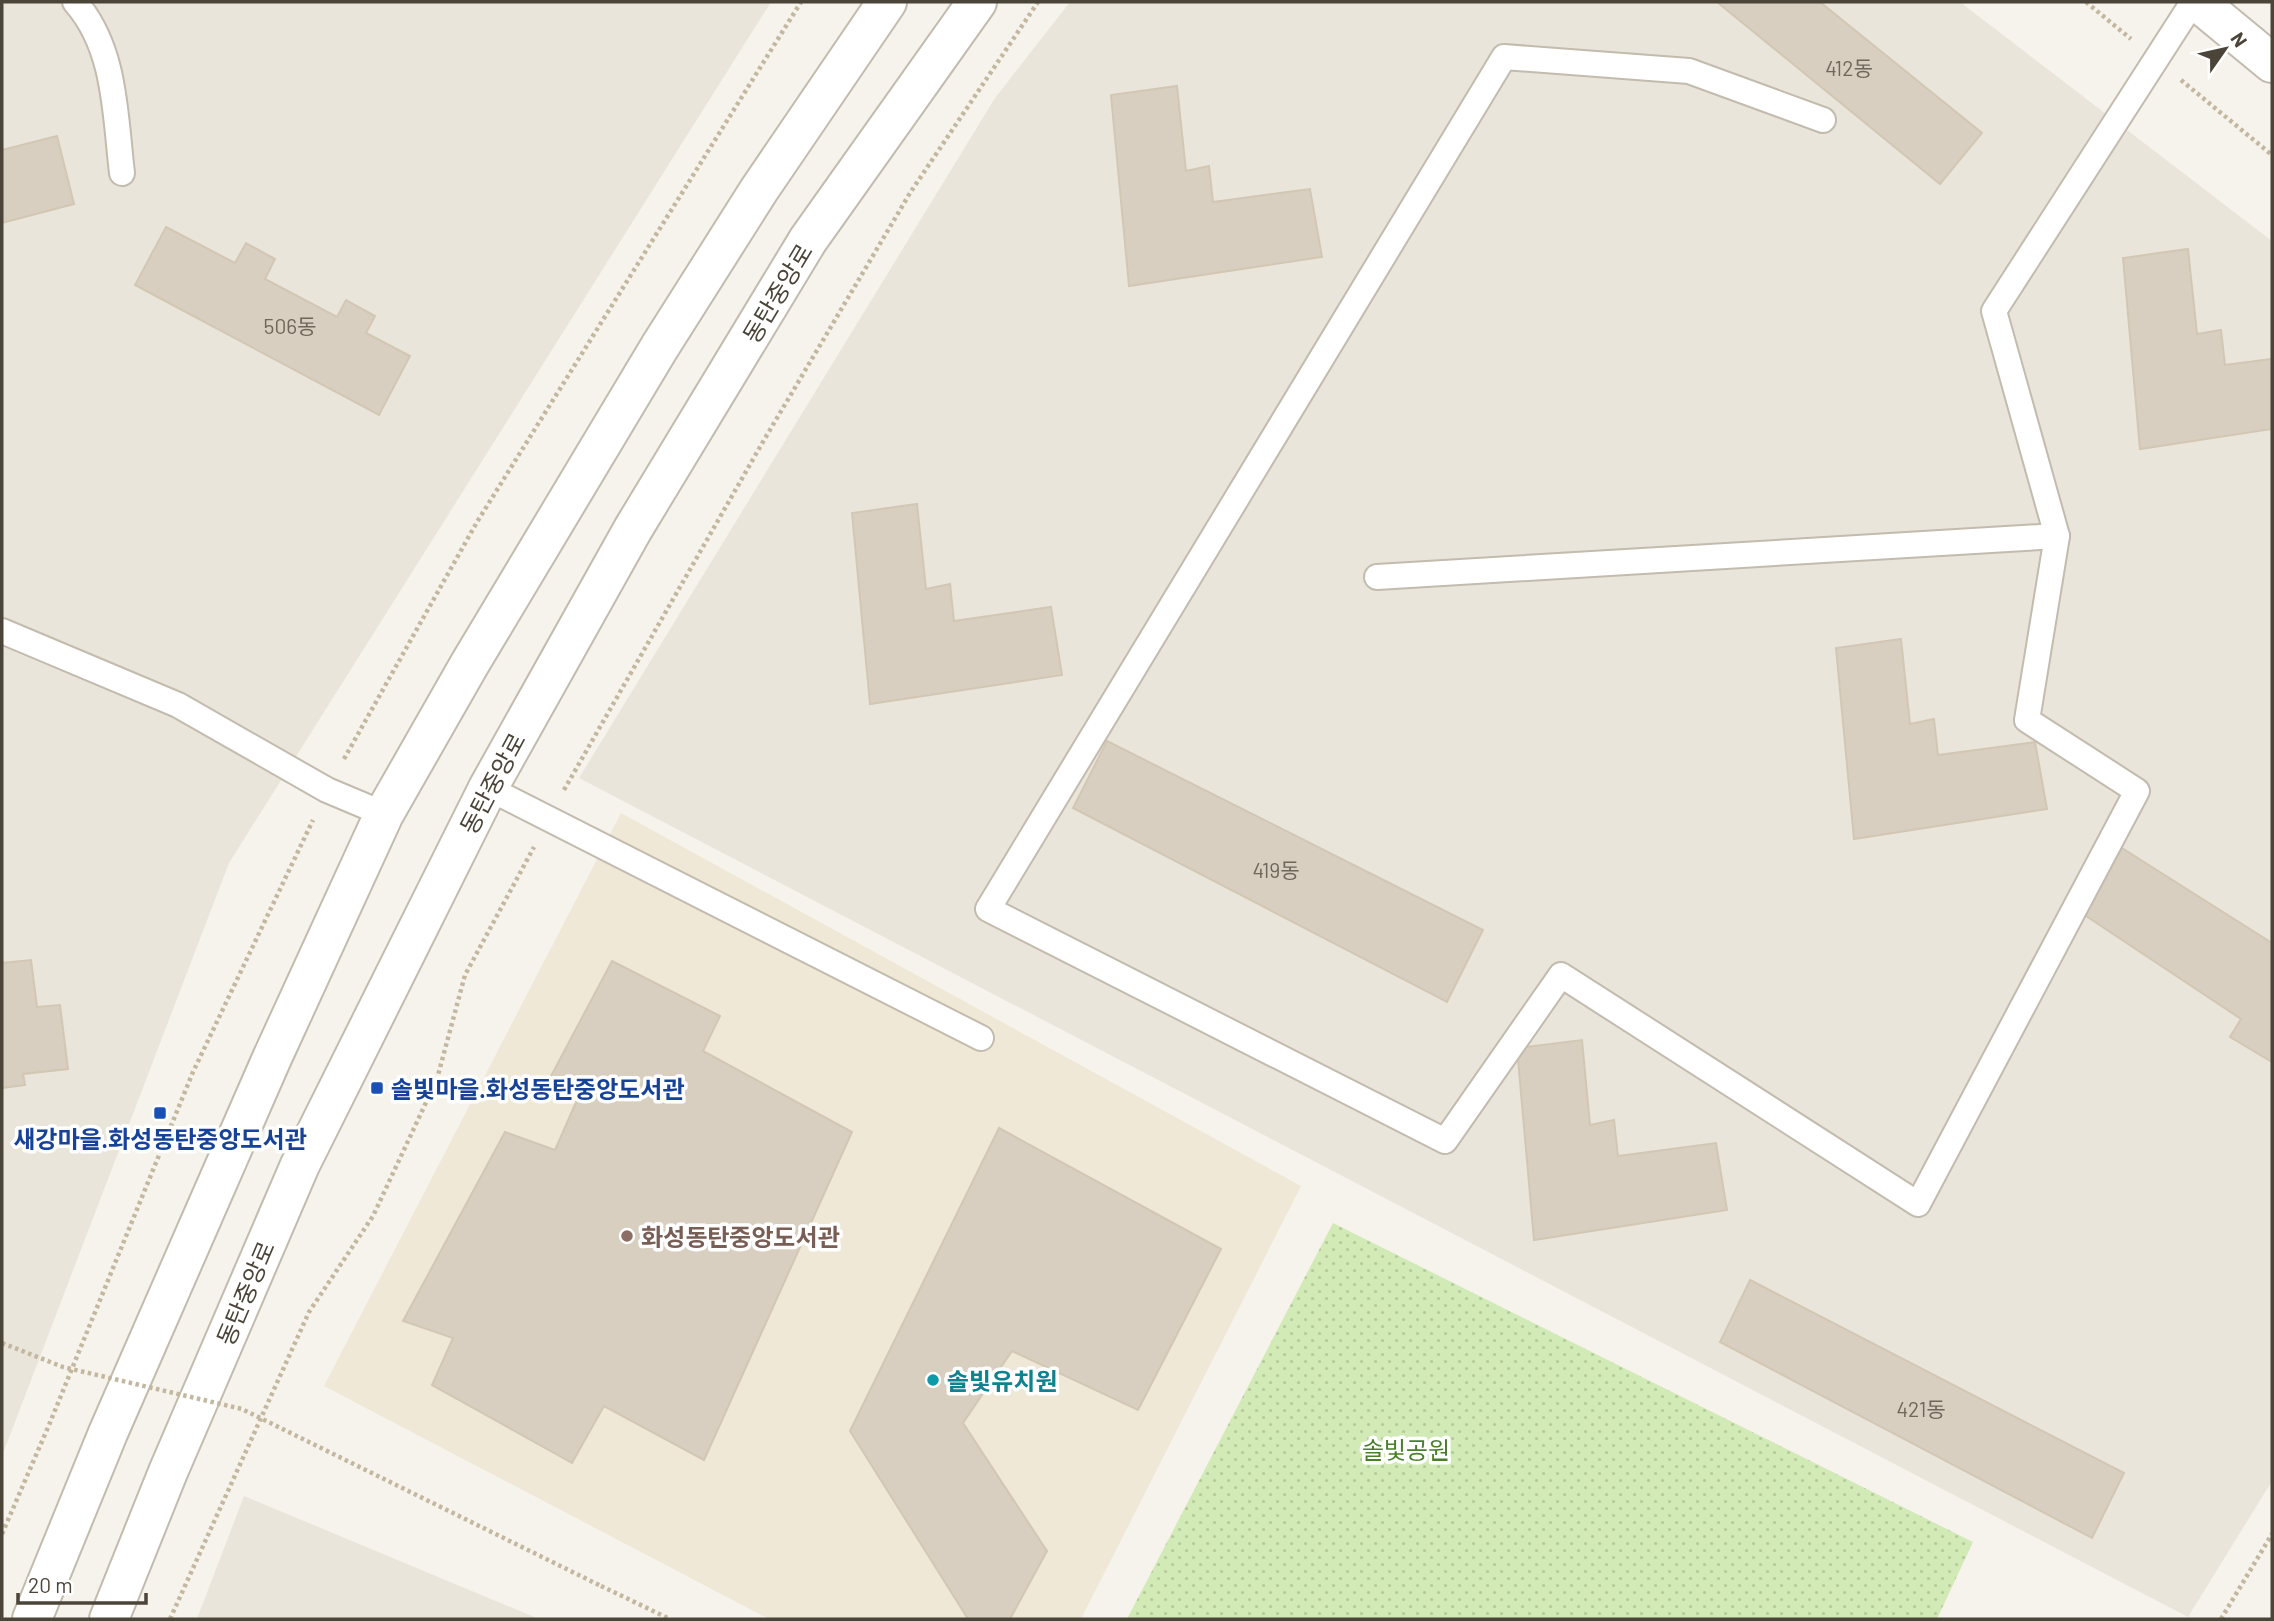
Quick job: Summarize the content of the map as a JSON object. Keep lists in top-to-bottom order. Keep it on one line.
{"streets":{"street":["동탄중앙로"]},"parks":["솔빛공원"],"places":{"transit":["솔빛마을.화성동탄중앙도서관","새강마을.화성동탄중앙도서관"],"other":["화성동탄중앙도서관","솔빛유치원"]},"house_numbers":["412동","506동","419동","421동"],"scale_bar":"20 m","north":"top right"}
